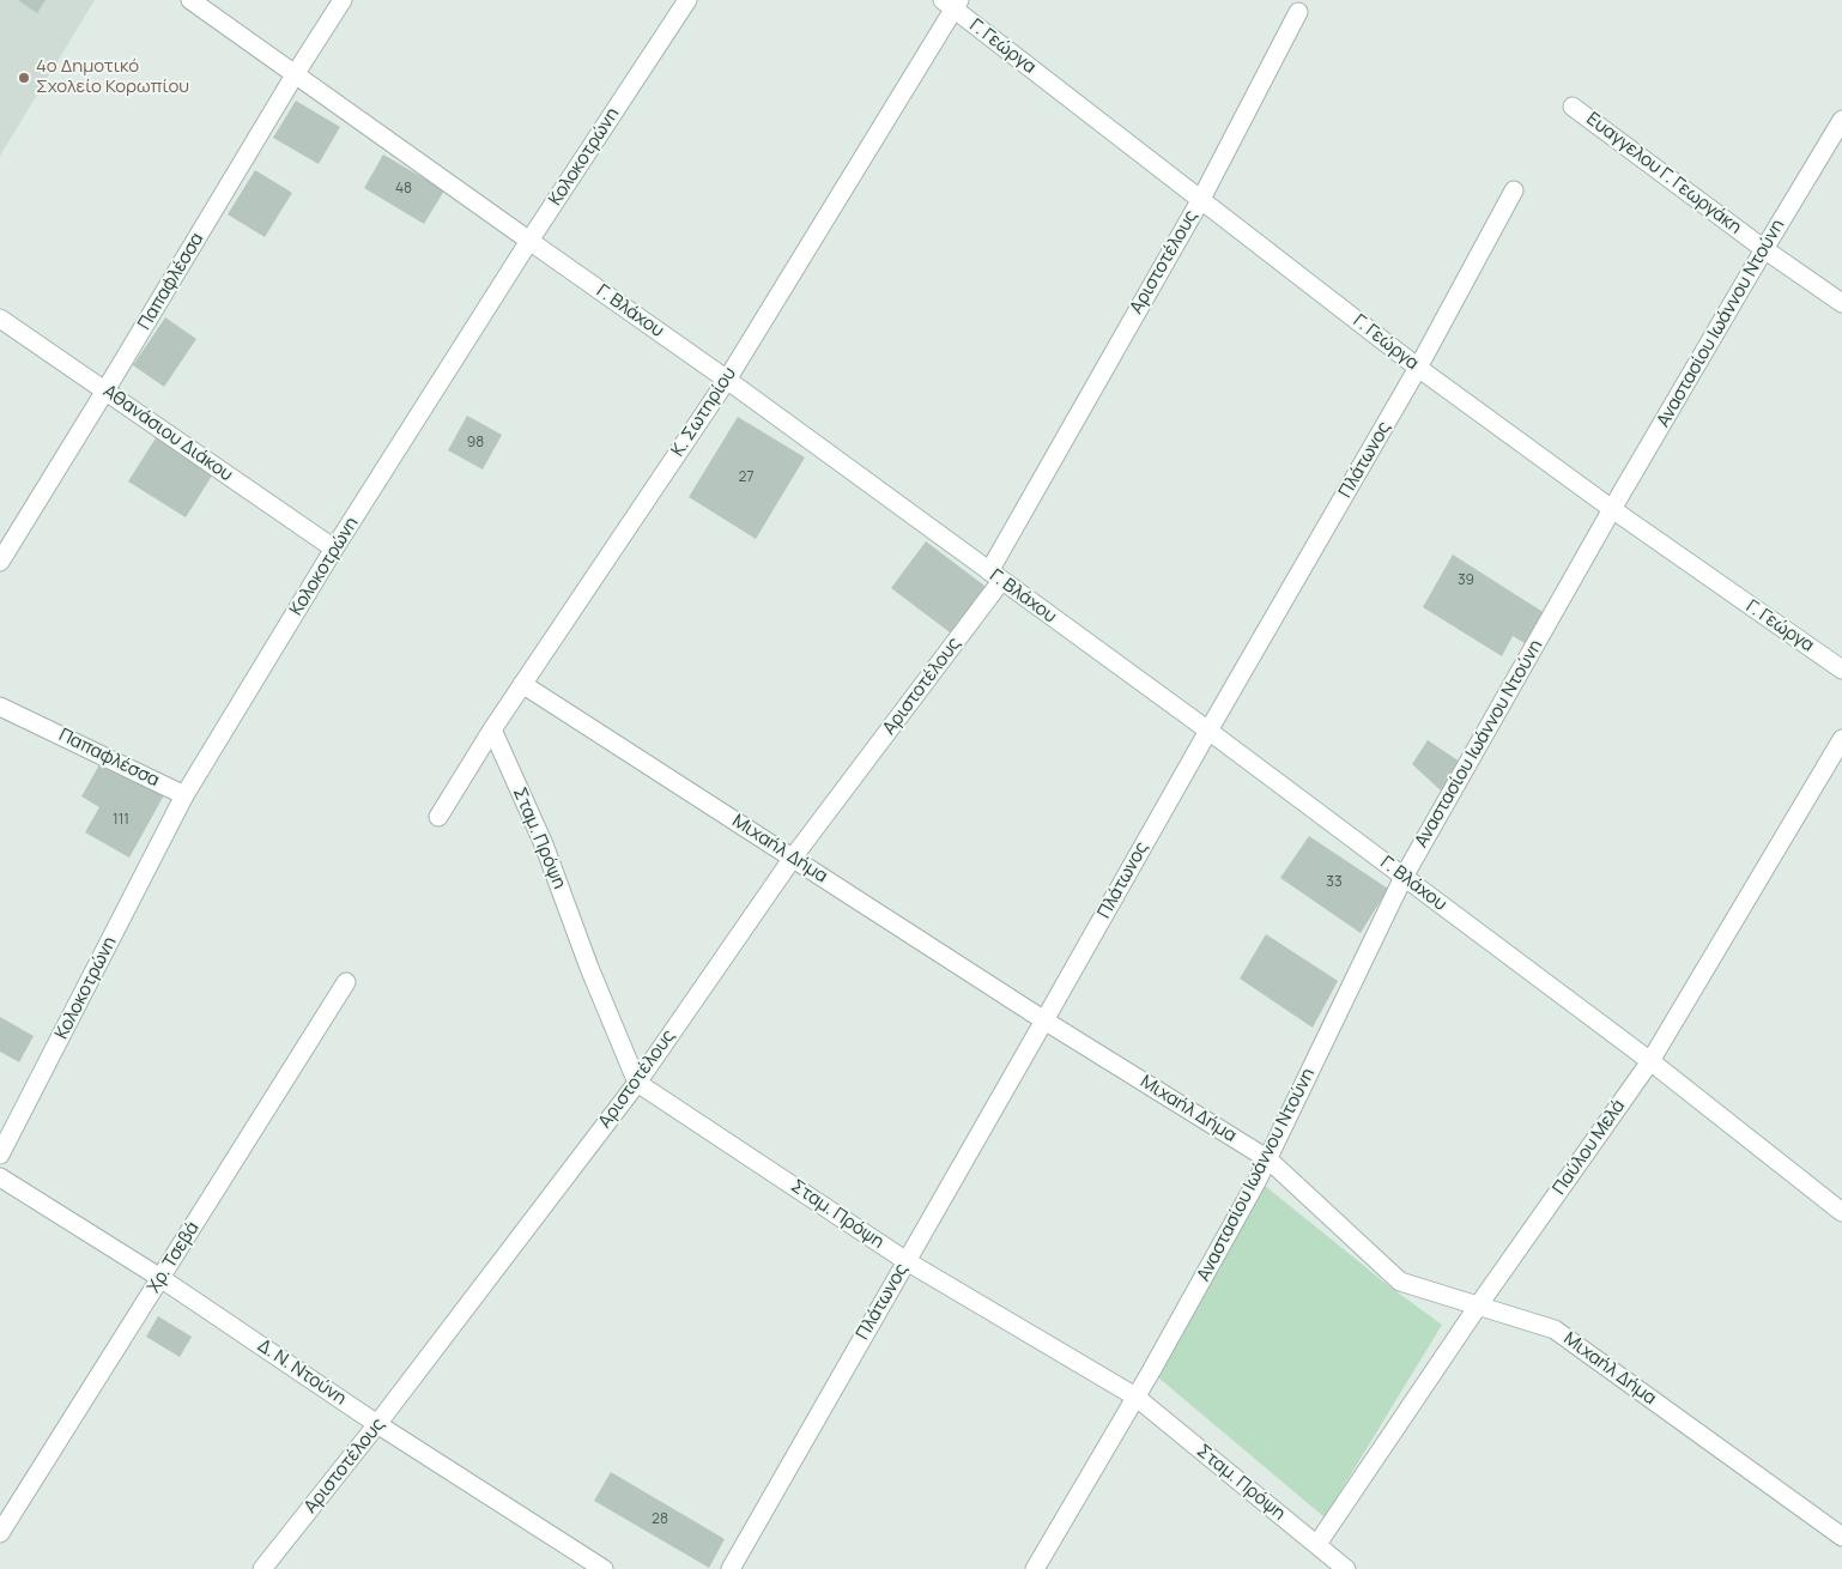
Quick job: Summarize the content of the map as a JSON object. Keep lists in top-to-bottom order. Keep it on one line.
{"streets":{"street":["Γ. Γεώργα","Κολοκοτρώνη","Ευαγγελου Γ. Γεωργάκη","Αριστοτέλους","Παπαφλέσσα","Γ. Βλάχου","Αναστασίου Ιωάννου Ντούνη","Κ. Σωτηρίου","Αθανάσιου Διάκου","Πλάτωνος","Σταμ. Πρόψη","Μιχαήλ Δήμα","Παύλου Μελά","Χρ. Τσεβά","Δ. Ν. Ντούνη"]},"crossings":[["Γ. Γεώργα","Αριστοτέλους"],["Γ. Γεώργα","Αναστασίου Ιωάννου Ντούνη"],["Γ. Γεώργα","Κ. Σωτηρίου"],["Γ. Γεώργα","Πλάτωνος"],["Κολοκοτρώνη","Παπαφλέσσα"],["Κολοκοτρώνη","Γ. Βλάχου"],["Κολοκοτρώνη","Αθανάσιου Διάκου"],["Ευαγγελου Γ. Γεωργάκη","Αναστασίου Ιωάννου Ντούνη"],["Αριστοτέλους","Γ. Βλάχου"],["Αριστοτέλους","Σταμ. Πρόψη"],["Αριστοτέλους","Μιχαήλ Δήμα"],["Αριστοτέλους","Δ. Ν. Ντούνη"],["Παπαφλέσσα","Γ. Βλάχου"],["Παπαφλέσσα","Αθανάσιου Διάκου"],["Γ. Βλάχου","Αναστασίου Ιωάννου Ντούνη"],["Γ. Βλάχου","Κ. Σωτηρίου"],["Γ. Βλάχου","Πλάτωνος"],["Γ. Βλάχου","Παύλου Μελά"],["Αναστασίου Ιωάννου Ντούνη","Σταμ. Πρόψη"],["Αναστασίου Ιωάννου Ντούνη","Μιχαήλ Δήμα"],["Κ. Σωτηρίου","Σταμ. Πρόψη"],["Κ. Σωτηρίου","Μιχαήλ Δήμα"],["Πλάτωνος","Σταμ. Πρόψη"],["Πλάτωνος","Μιχαήλ Δήμα"],["Σταμ. Πρόψη","Παύλου Μελά"],["Μιχαήλ Δήμα","Παύλου Μελά"],["Χρ. Τσεβά","Δ. Ν. Ντούνη"]],"places":["4ο Δημοτικό Σχολείο Κορωπίου"],"house_numbers":["48","98","27","39","111","33","28"]}
